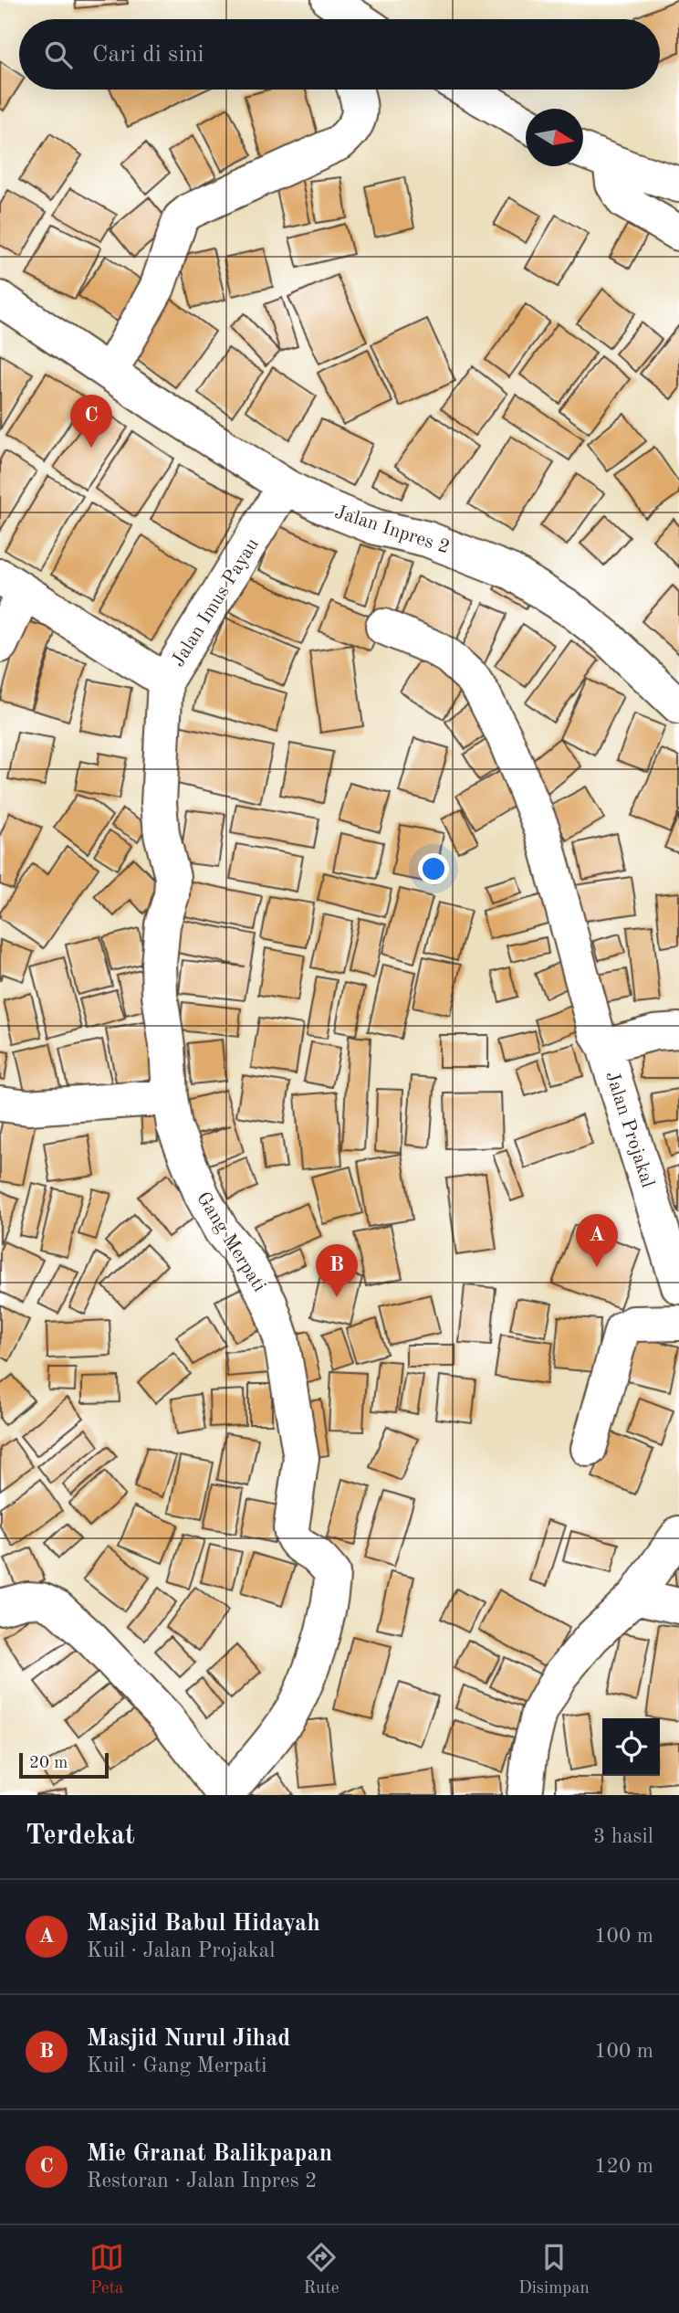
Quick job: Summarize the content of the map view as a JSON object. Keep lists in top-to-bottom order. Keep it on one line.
{"streets":{"street":["Jalan Inpres 2","Jalan Imus Payau","Jalan Projakal","Gang Merpati"]},"crossings":[["Jalan Inpres 2","Jalan Imus Payau"],["Jalan Imus Payau","Gang Merpati"]],"scale_bar":"20 m","north":"right","page":{"search":"Cari di sini","pins":["C","A","B"],"scale":"20 m","heading":["Terdekat","3 hasil"],"list":[{"mark":"A","name":"Masjid Babul Hidayah","note":"Kuil · Jalan Projakal","value":"100 m"},{"mark":"B","name":"Masjid Nurul Jihad","note":"Kuil · Gang Merpati","value":"100 m"},{"mark":"C","name":"Mie Granat Balikpapan","note":"Restoran · Jalan Inpres 2","value":"120 m"}],"nav":["Peta","Rute","Disimpan"]}}
